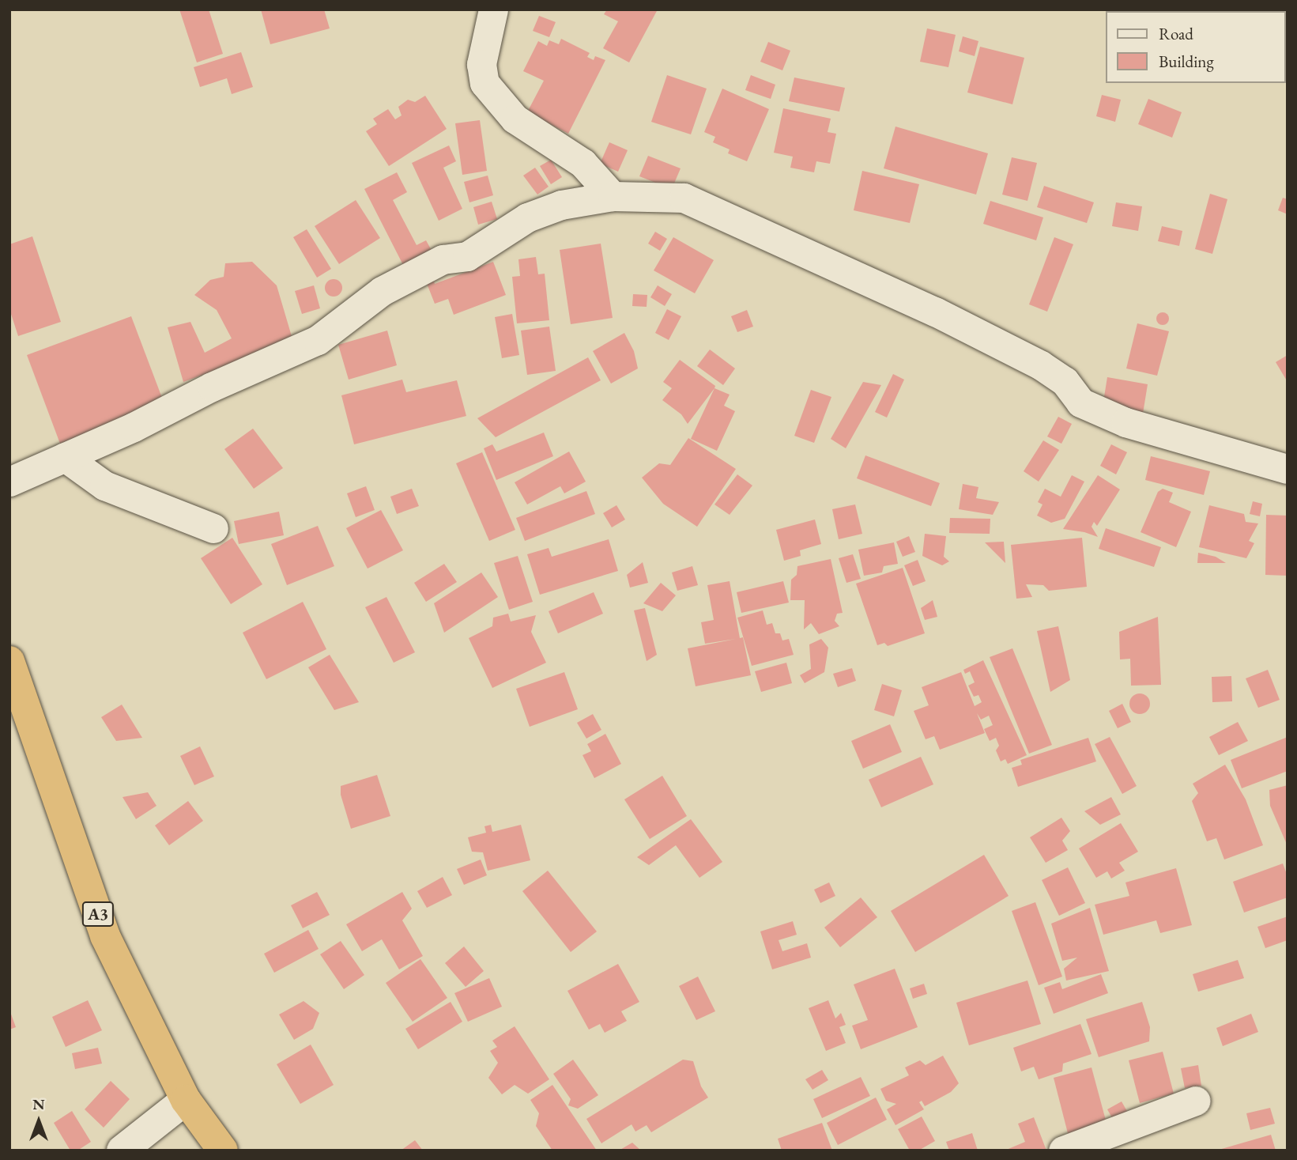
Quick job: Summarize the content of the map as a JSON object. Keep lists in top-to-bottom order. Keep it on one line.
{"streets":{"highway":["A3"]},"legend":["Road","Building"],"north":"top"}
